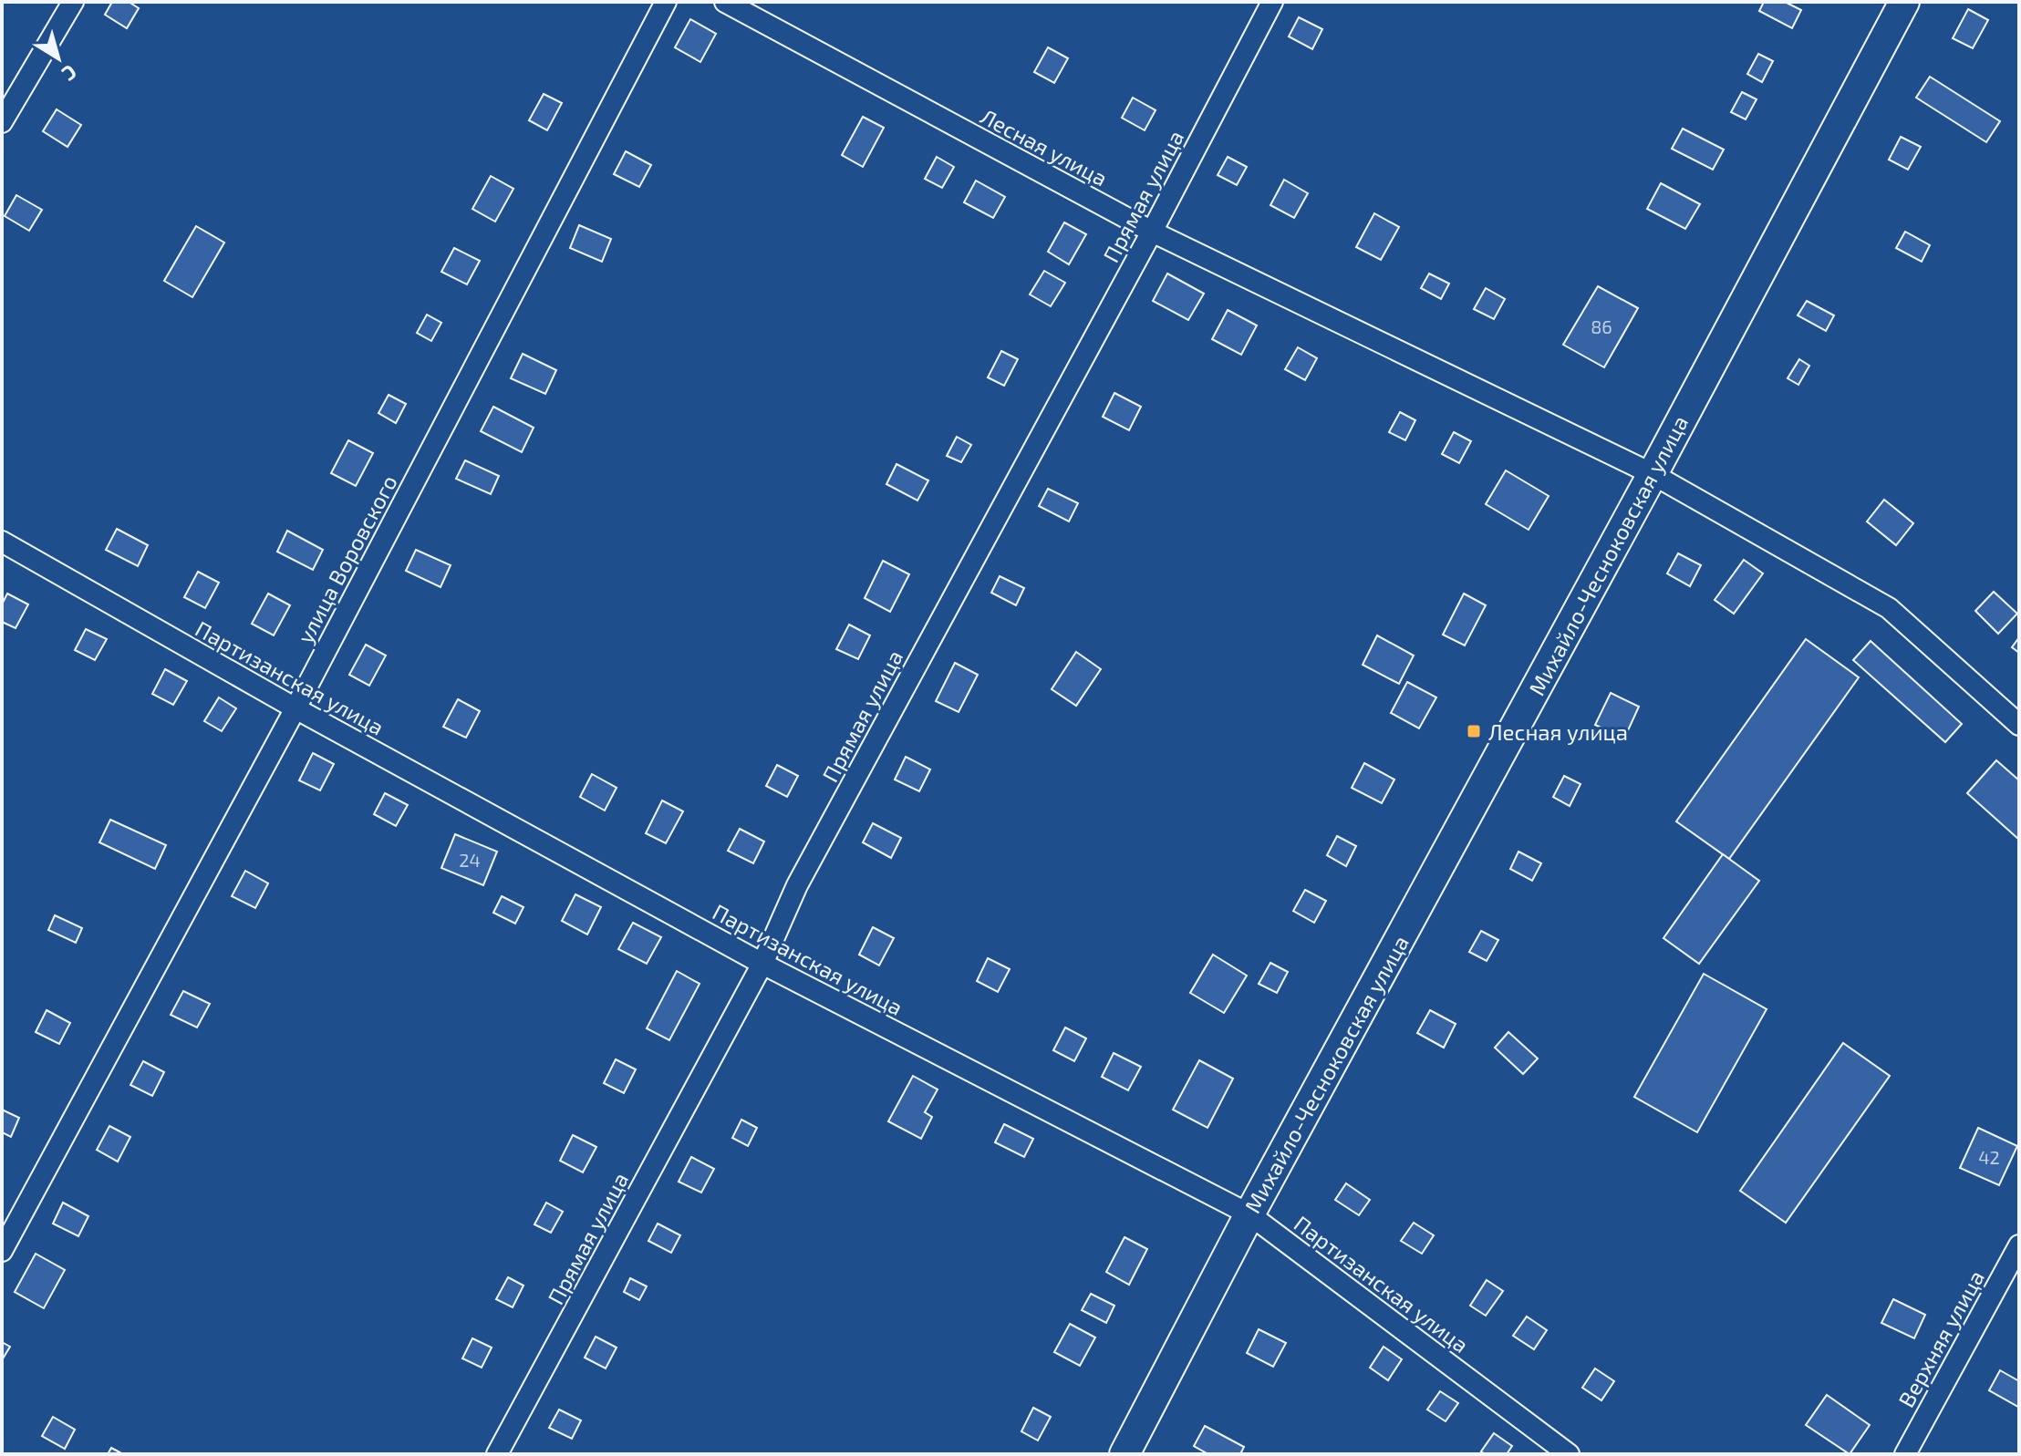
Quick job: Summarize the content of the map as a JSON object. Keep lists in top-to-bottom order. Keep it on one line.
{"streets":{"street":["Лесная улица","Прямая улица","Михайло-Чесноковская улица","улица Воровского","Партизанская улица","Верхняя улица"]},"crossings":[["Лесная улица","Прямая улица"],["Лесная улица","Михайло-Чесноковская улица"],["Прямая улица","Партизанская улица"],["Михайло-Чесноковская улица","Партизанская улица"],["улица Воровского","Партизанская улица"]],"places":{"transit":["Лесная улица"]},"house_numbers":["86","24","42"],"north":"bottom right"}
